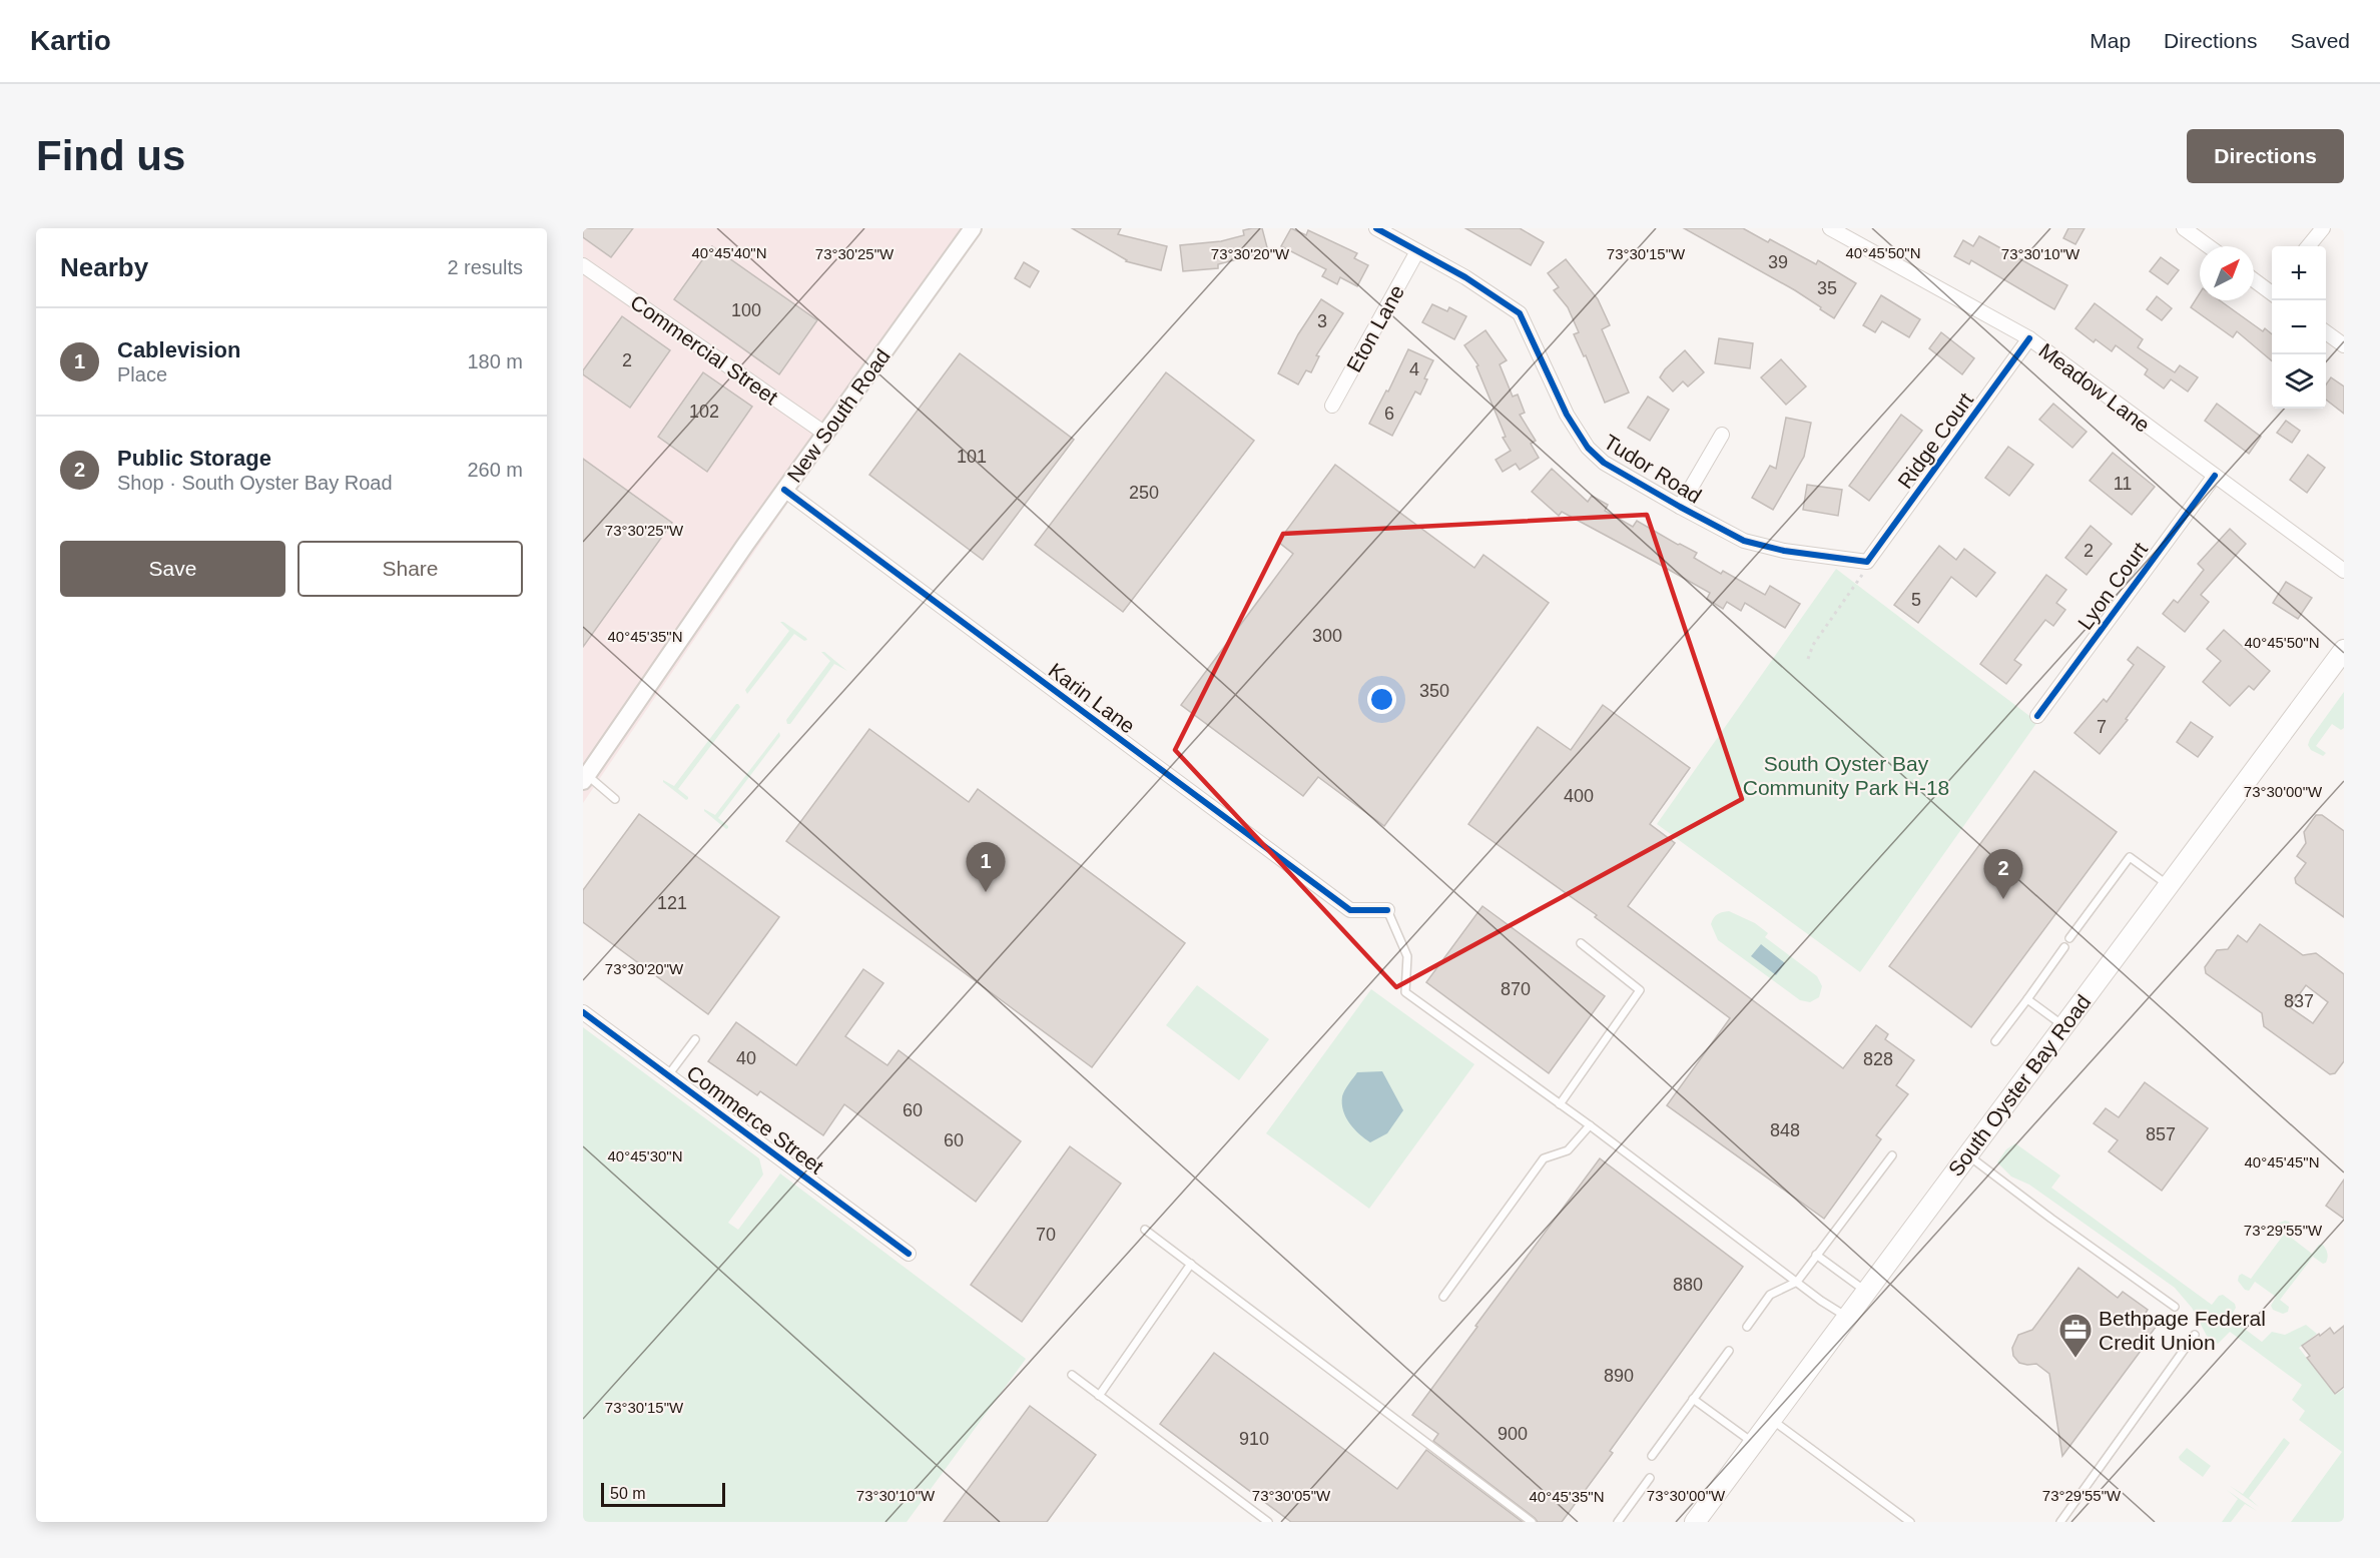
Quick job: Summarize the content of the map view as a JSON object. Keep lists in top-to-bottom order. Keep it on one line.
{"streets":{"main road":["South Oyster Bay Road"],"street":["Eton Lane","Commercial Street","Meadow Lane","New South Road","Ridge Court","Tudor Road","Lyon Court","Karin Lane","Commerce Street"]},"crossings":[["Eton Lane","Tudor Road"],["Commercial Street","New South Road"],["Meadow Lane","Ridge Court"],["Meadow Lane","Lyon Court"],["New South Road","Karin Lane"],["Ridge Court","Tudor Road"]],"parks":["South Oyster Bay Community Park H-18"],"places":{"office":["Bethpage Federal Credit Union"]},"house_numbers":["39","35","100","3","2","4","102","6","101","11","250","2","5","300","350","7","400","121","870","837","40","828","60","848","857","60","70","880","890","900","910"],"scale_bar":"50 m","north":"top right","page":{"header":"Kartio","nav":["Map","Directions","Saved"],"buttons":["Directions",["Save","Share"]],"title":"Find us","heading":["Nearby","2 results"],"map_buttons":["+","−"],"list":[{"mark":"1","name":"Cablevision","note":"Place","value":"180 m"},{"mark":"2","name":"Public Storage","note":"Shop · South Oyster Bay Road","value":"260 m"}],"pins":["1","2"],"scale":"50 m"},"coordinates":["40°45'40\"N","40°45'50\"N","73°30'25\"W","73°30'20\"W","73°30'15\"W","73°30'10\"W","40°45'35\"N","73°30'00\"W","40°45'30\"N","40°45'45\"N","73°29'55\"W","73°30'05\"W"]}
